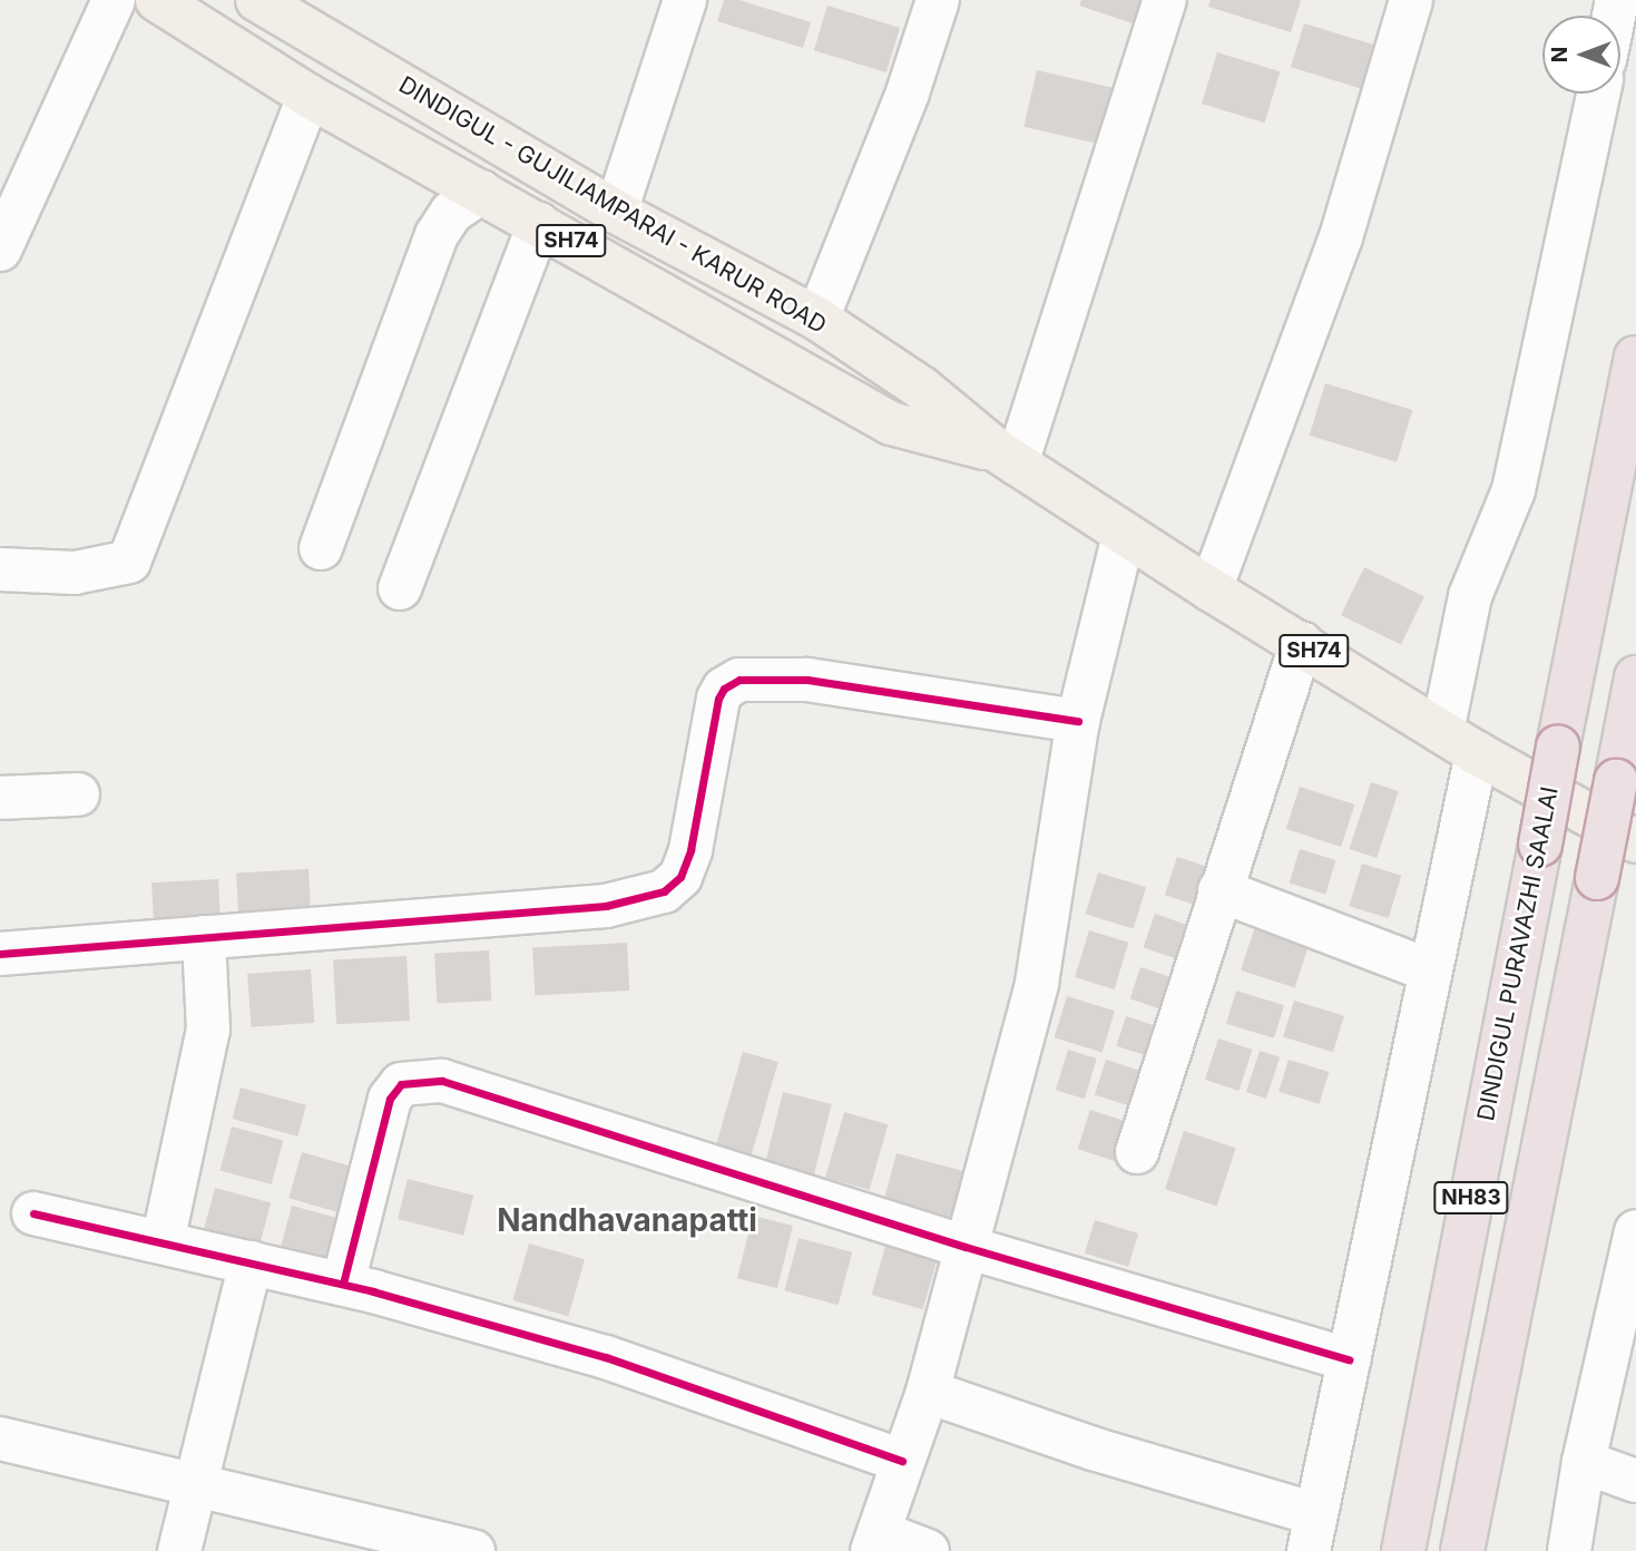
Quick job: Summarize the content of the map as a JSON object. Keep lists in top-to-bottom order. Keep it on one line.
{"streets":{"highway":["DINDIGUL PURAVAZHI SAALAI","NH83"],"main road":["DINDIGUL - GUJILIAMPARAI - KARUR ROAD","SH74"]},"districts":["Nandhavanapatti"],"north":"left"}
